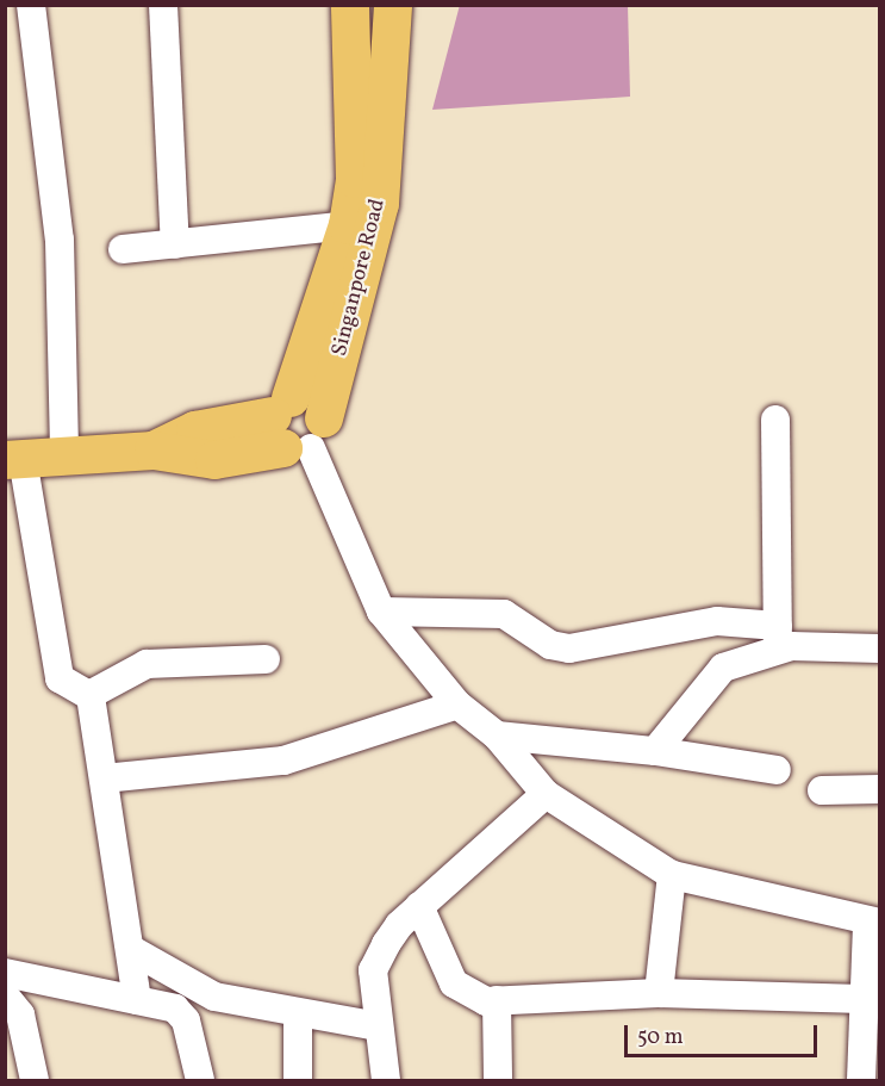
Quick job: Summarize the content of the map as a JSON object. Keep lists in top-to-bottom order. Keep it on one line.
{"streets":{"main road":["Singanpore Road"]},"scale_bar":"50 m"}
